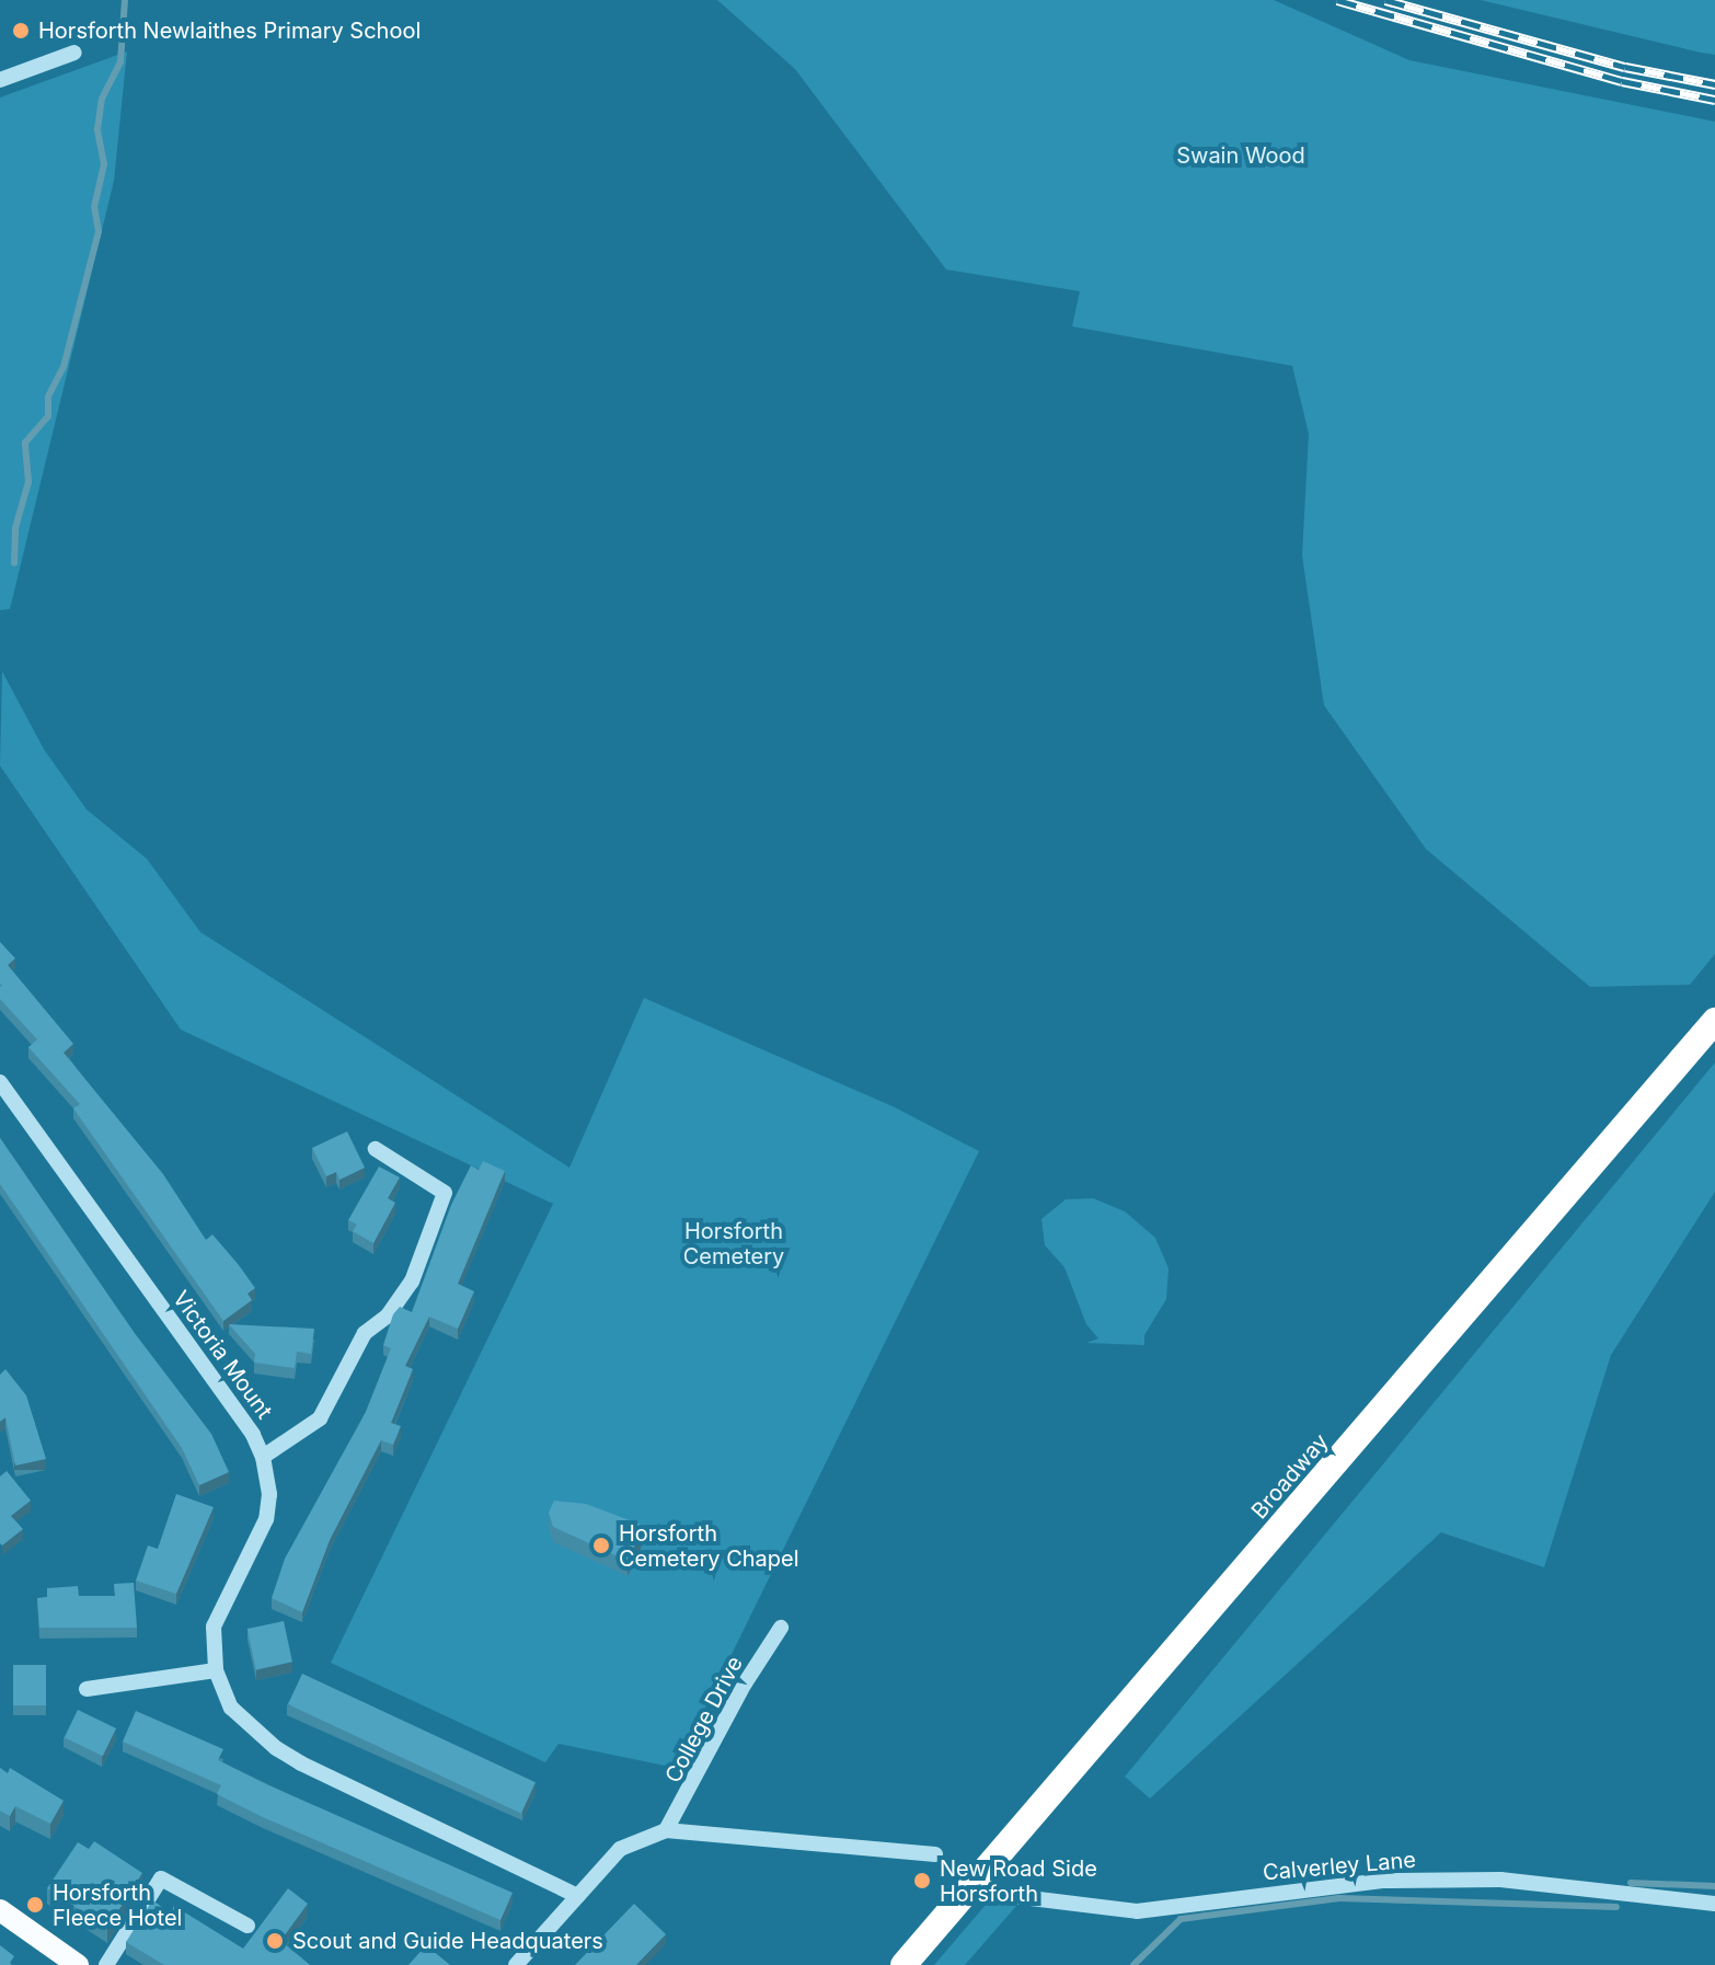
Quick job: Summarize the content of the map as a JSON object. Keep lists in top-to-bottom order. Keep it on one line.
{"streets":{"highway":["Broadway"],"street":["Victoria Mount","College Drive","Calverley Lane"]},"crossings":[["Broadway","Calverley Lane"]],"parks":["Swain Wood","Horsforth Cemetery"],"places":["Horsforth Newlaithes Primary School","Horsforth Cemetery Chapel","New Road Side Horsforth","Horsforth Fleece Hotel","Scout and Guide Headquaters"]}
